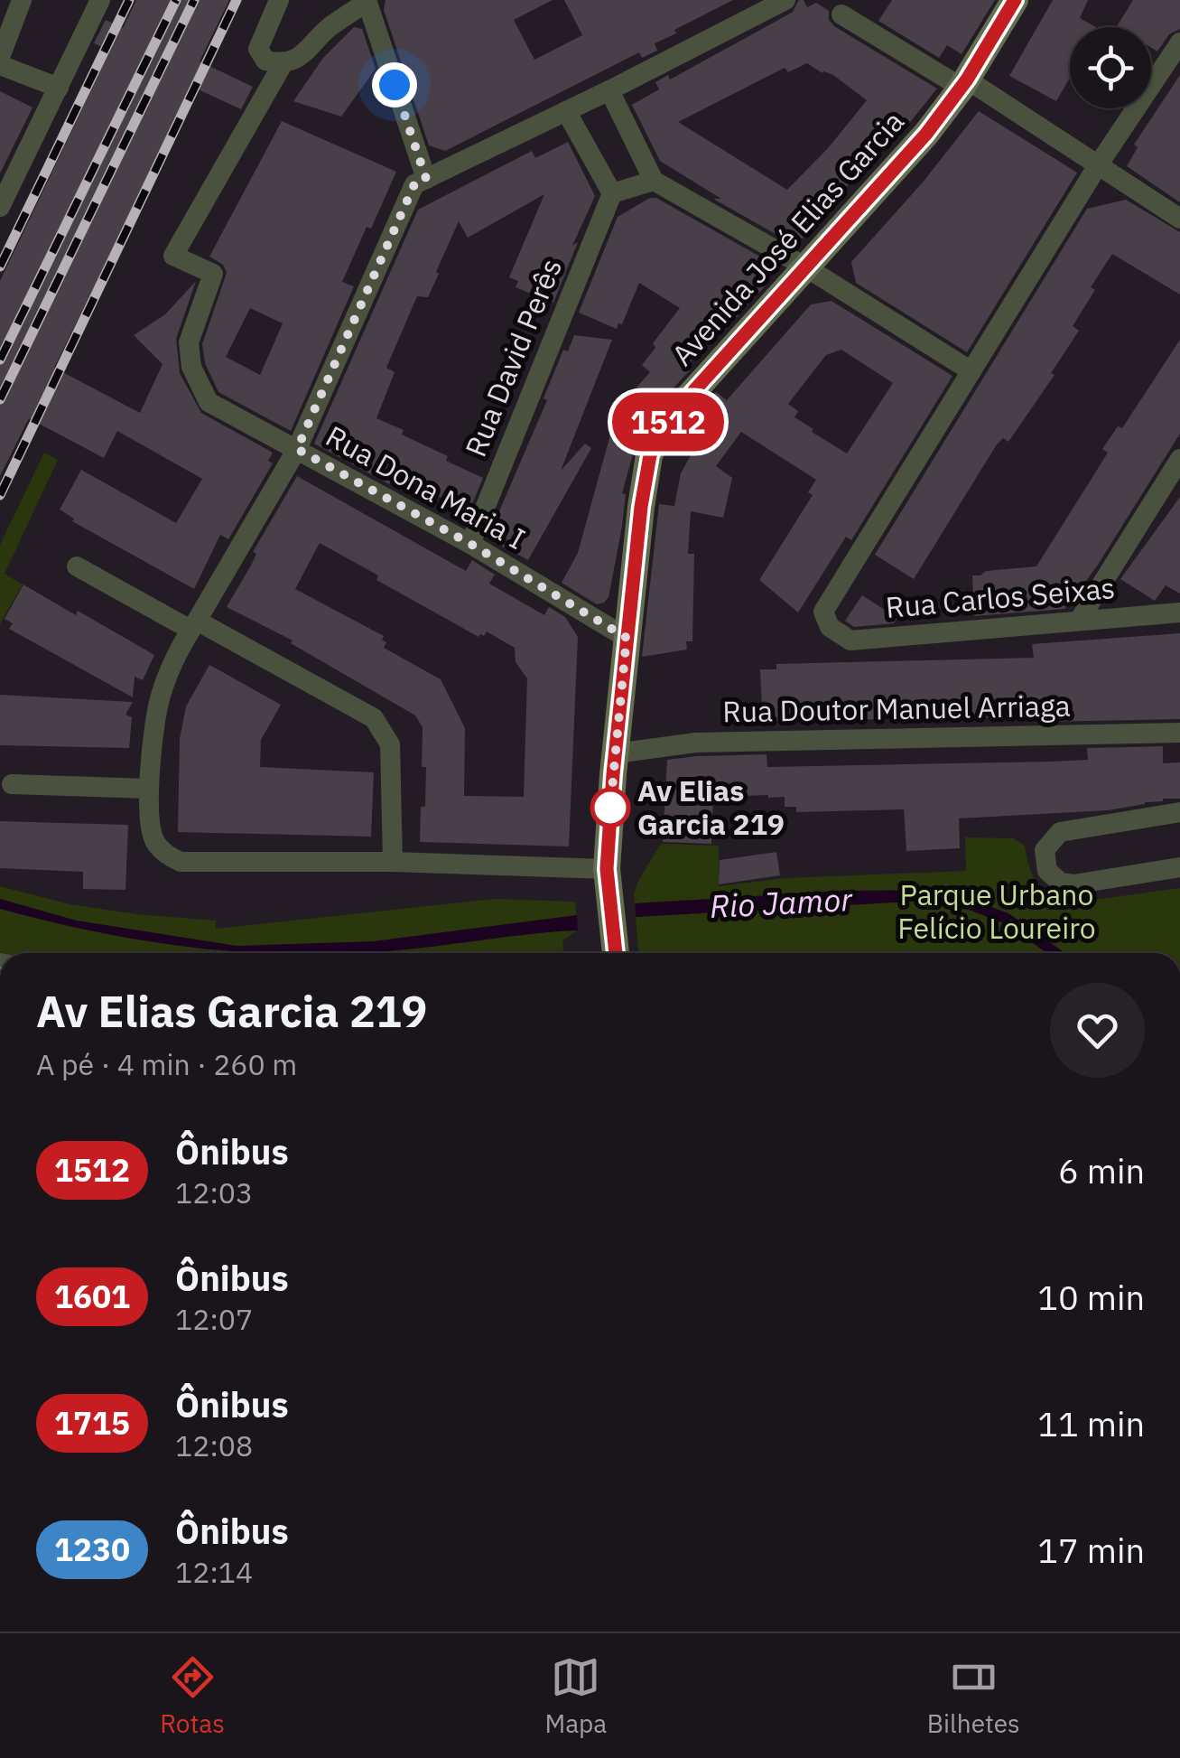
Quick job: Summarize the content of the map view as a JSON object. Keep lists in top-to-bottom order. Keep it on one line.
{"streets":{"street":["Avenida José Elias Garcia","Rua David Perês","Rua Dona Maria I","Rua Carlos Seixas","Rua Doutor Manuel Arriaga"]},"crossings":[["Avenida José Elias Garcia","Rua Dona Maria I"],["Avenida José Elias Garcia","Rua Doutor Manuel Arriaga"],["Rua David Perês","Rua Dona Maria I"]],"water":["Rio Jamor"],"parks":["Parque Urbano Felício Loureiro"],"places":["Av Elias Garcia 219"],"lines":["bus line 1512"],"page":{"on_map":"1512","heading":["Av Elias Garcia 219","A pé · 4 min · 260 m"],"list":[{"mark":"1512","name":"Ônibus","note":"12:03","value":"6 min"},{"mark":"1601","name":"Ônibus","note":"12:07","value":"10 min"},{"mark":"1715","name":"Ônibus","note":"12:08","value":"11 min"},{"mark":"1230","name":"Ônibus","note":"12:14","value":"17 min"}],"tabs":["Rotas","Mapa","Bilhetes"]}}
